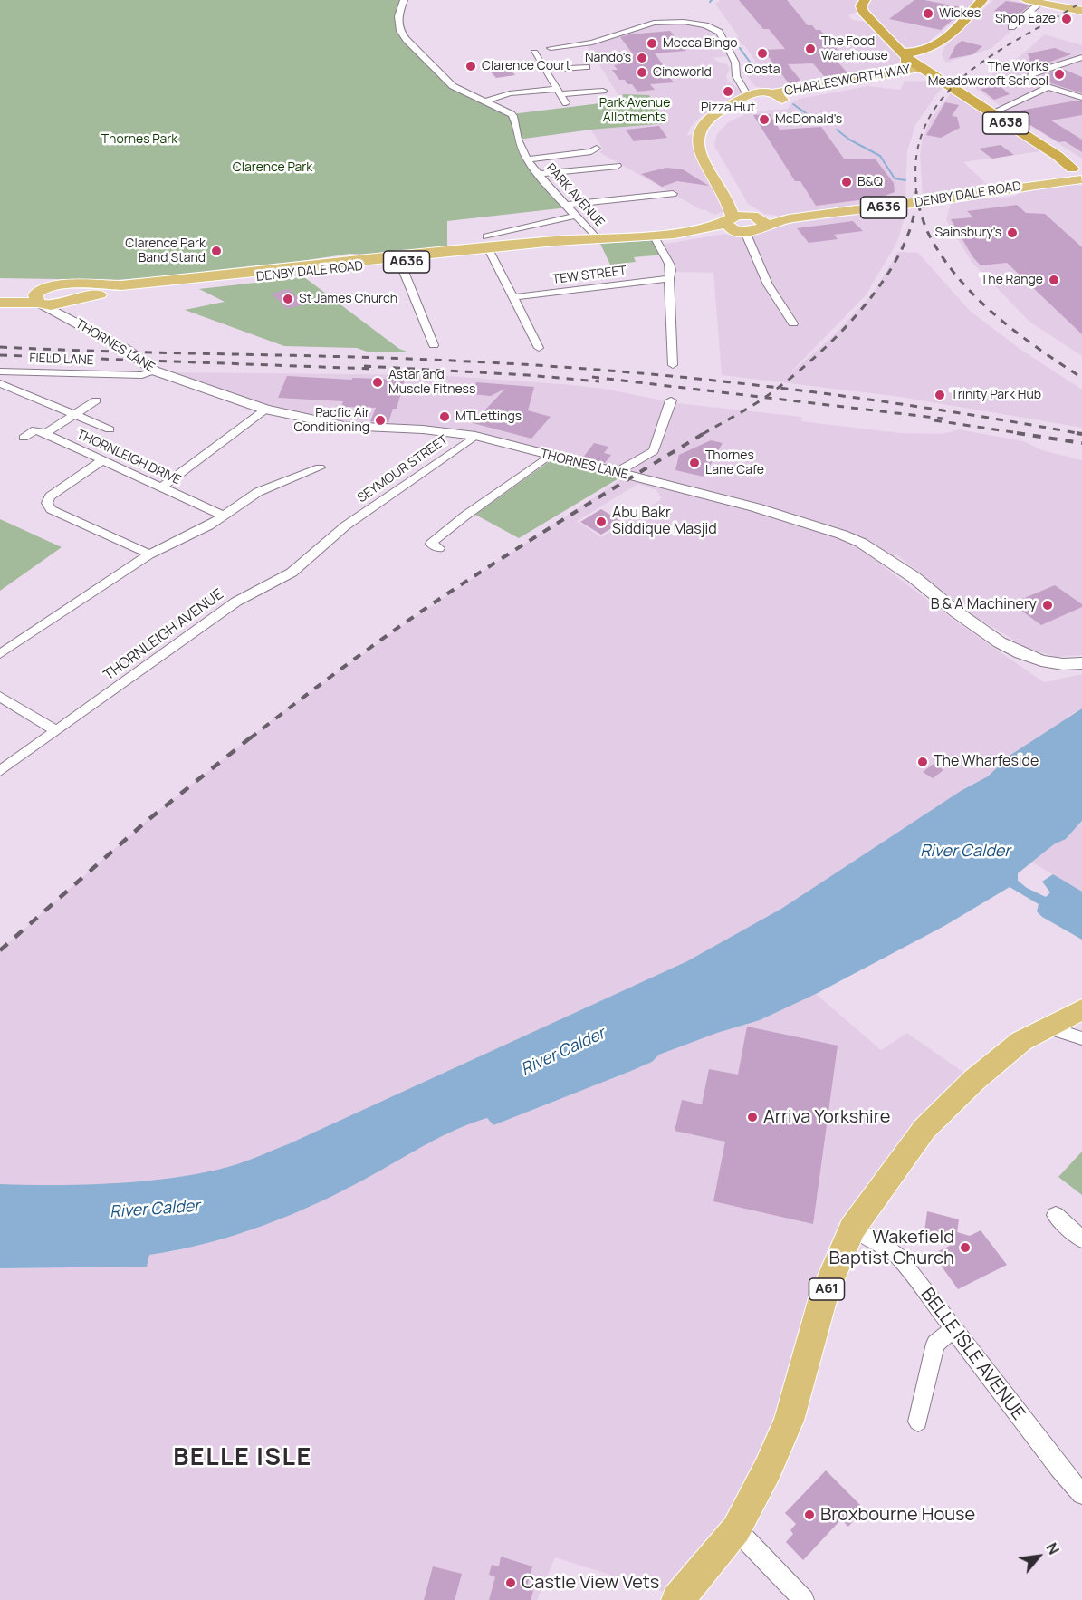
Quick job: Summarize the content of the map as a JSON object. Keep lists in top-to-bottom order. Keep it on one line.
{"streets":{"highway":["A638"],"main road":["CHARLESWORTH WAY","DENBY DALE ROAD","A636","A61"],"street":["PARK AVENUE","TEW STREET","THORNES LANE","FIELD LANE","THORNLEIGH DRIVE","SEYMOUR STREET","THORNLEIGH AVENUE","BELLE ISLE AVENUE"]},"crossings":[["CHARLESWORTH WAY","A638"],["CHARLESWORTH WAY","DENBY DALE ROAD"],["CHARLESWORTH WAY","A636"],["A638","DENBY DALE ROAD"],["DENBY DALE ROAD","PARK AVENUE"],["DENBY DALE ROAD","A636"],["DENBY DALE ROAD","THORNES LANE"],["A636","THORNES LANE"],["THORNES LANE","FIELD LANE"],["THORNES LANE","SEYMOUR STREET"],["SEYMOUR STREET","THORNLEIGH AVENUE"],["A61","BELLE ISLE AVENUE"]],"districts":["BELLE ISLE"],"water":["River Calder"],"parks":["Park Avenue Allotments","Thornes Park","Clarence Park"],"places":["Wickes","Shop Eaze","Mecca Bingo","The Food Warehouse","Costa","Nando's","Clarence Court","Cineworld","The Works Meadowcroft School","Pizza Hut","McDonald's","B&Q","Sainsbury's","Clarence Park Band Stand","The Range","St James Church","Astar and Muscle Fitness","Trinity Park Hub","MTLettings","Pacfic Air Conditioning","Thornes Lane Cafe","Abu Bakr Siddique Masjid","B & A Machinery","The Wharfeside","Arriva Yorkshire","Wakefield Baptist Church","Broxbourne House","Castle View Vets"],"north":"top right"}
